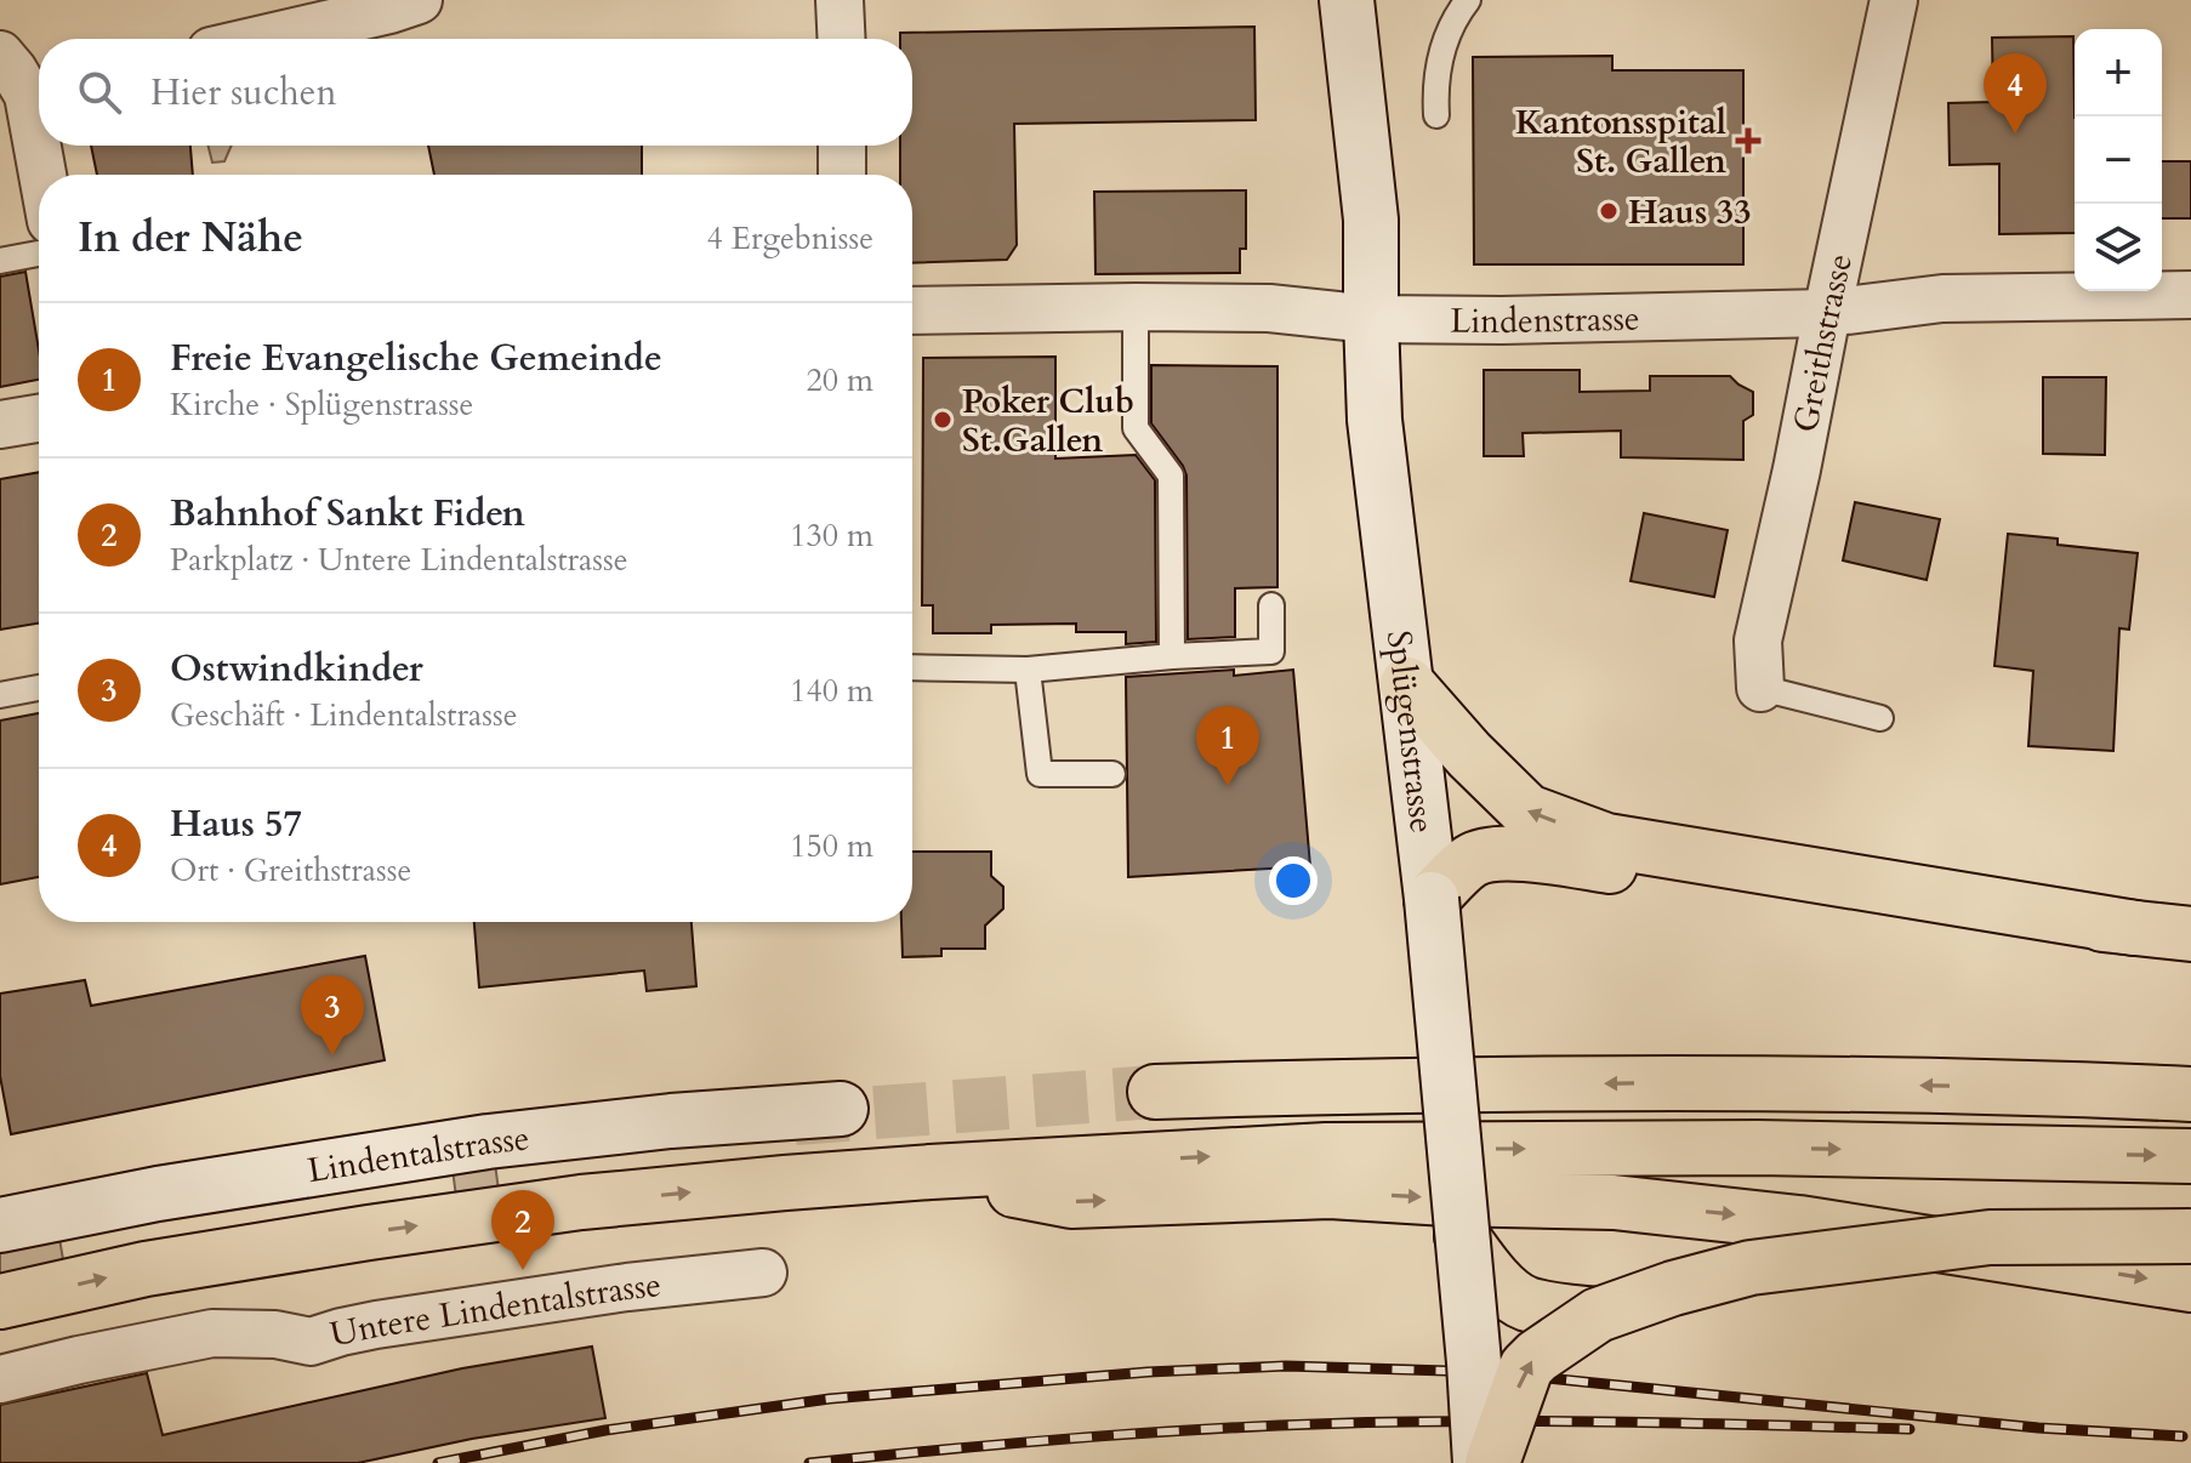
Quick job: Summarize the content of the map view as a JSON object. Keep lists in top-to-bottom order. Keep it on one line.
{"streets":{"main road":["Splügenstrasse","Lindentalstrasse"],"street":["Lindenstrasse","Greithstrasse","Untere Lindentalstrasse"]},"crossings":[["Lindenstrasse","Greithstrasse"],["Lindenstrasse","Splügenstrasse"]],"places":{"health":["Kantonsspital St. Gallen"],"other":["Haus 33","Poker Club St.Gallen"]},"page":{"map_buttons":["+","−"],"search":"Hier suchen","pins":["4","1","3","2"],"heading":["In der Nähe","4 Ergebnisse"],"list":[{"mark":"1","name":"Freie Evangelische Gemeinde","note":"Kirche · Splügenstrasse","value":"20 m"},{"mark":"2","name":"Bahnhof Sankt Fiden","note":"Parkplatz · Untere Lindentalstrasse","value":"130 m"},{"mark":"3","name":"Ostwindkinder","note":"Geschäft · Lindentalstrasse","value":"140 m"},{"mark":"4","name":"Haus 57","note":"Ort · Greithstrasse","value":"150 m"}]}}
